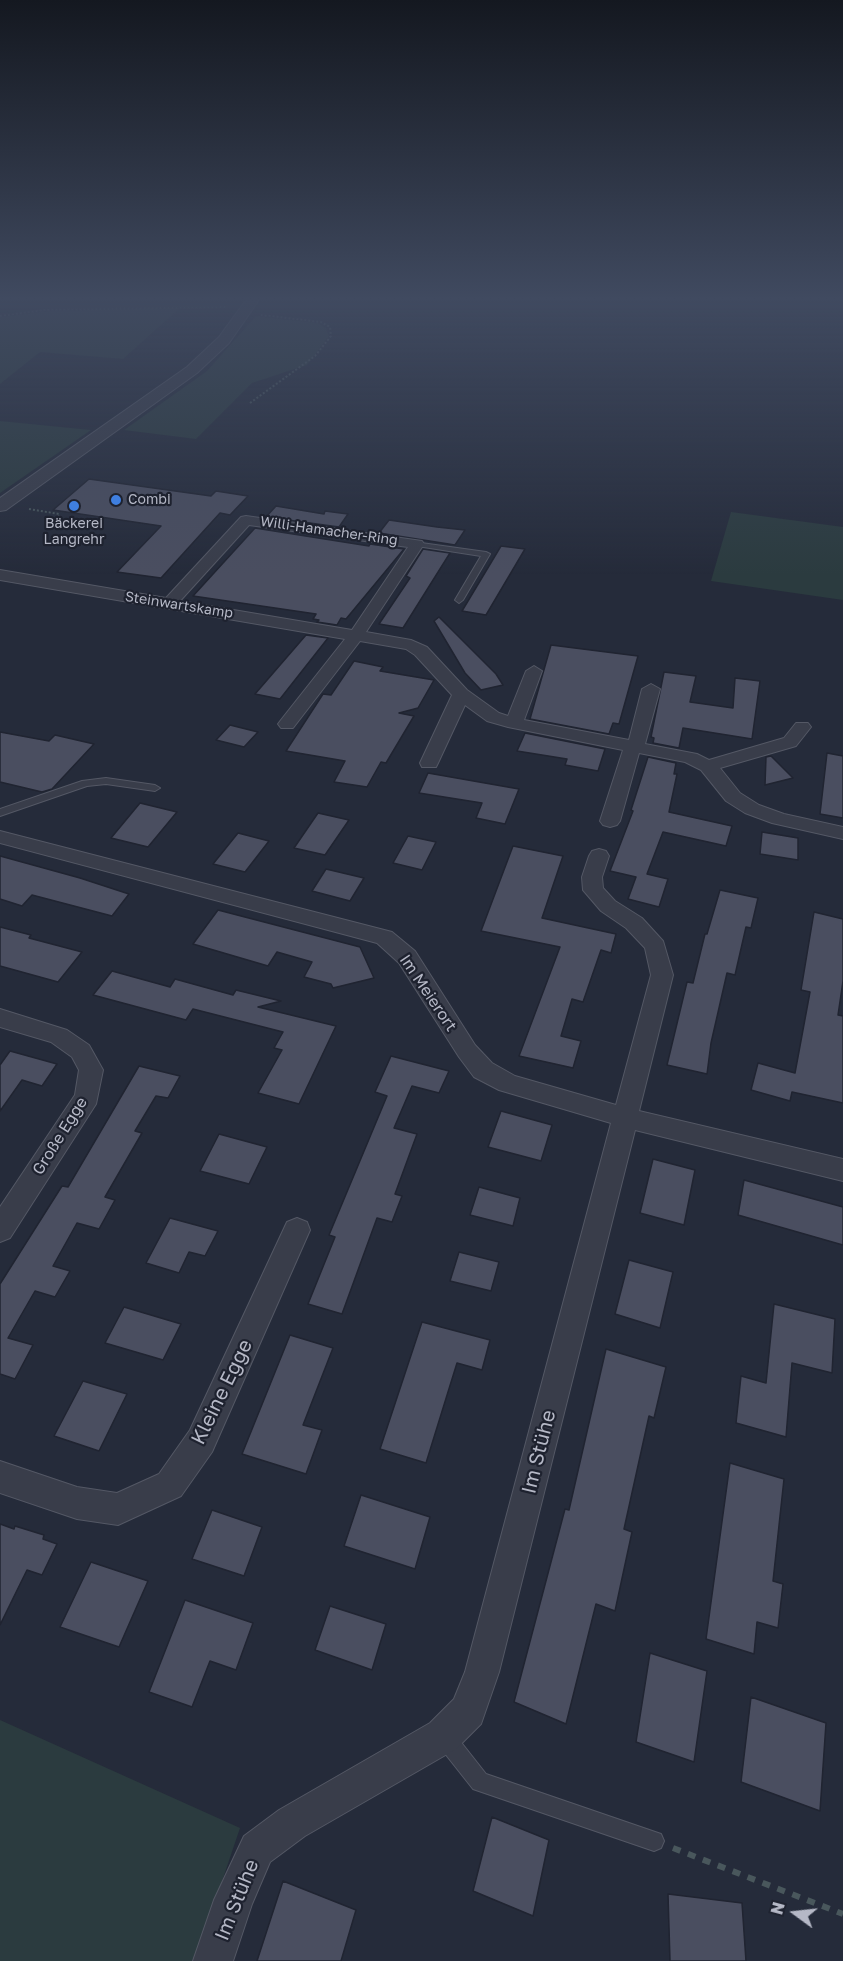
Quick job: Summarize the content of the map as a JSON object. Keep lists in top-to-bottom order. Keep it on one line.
{"streets":{"street":["Willi-Hamacher-Ring","Steinwartskamp","Im Meierort","Große Egge","Kleine Egge","Im Stühe"]},"crossings":[["Willi-Hamacher-Ring","Steinwartskamp"],["Im Meierort","Im Stühe"]],"places":["Combi","Bäckerei Langrehr"],"north":"left"}
